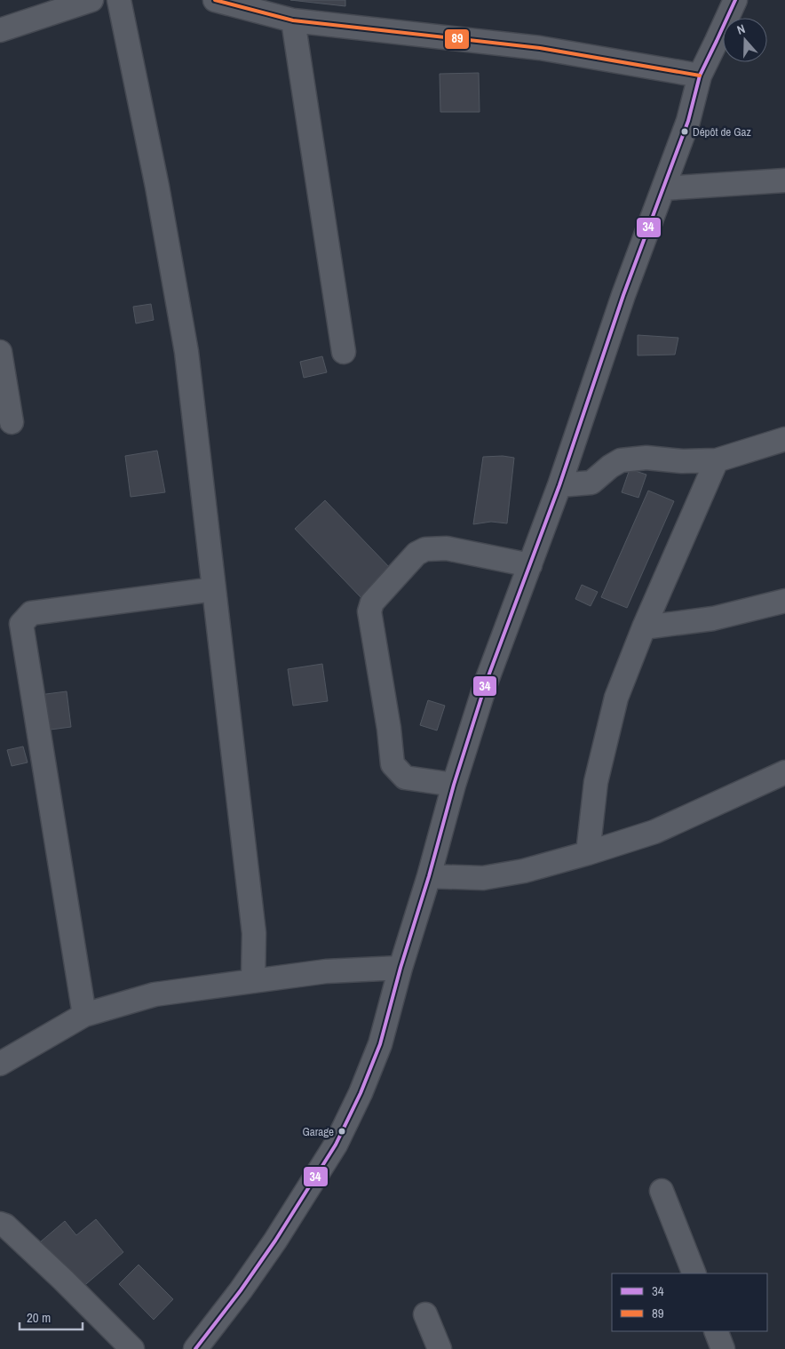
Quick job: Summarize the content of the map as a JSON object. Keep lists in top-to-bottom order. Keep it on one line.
{"places":["Dépôt de Gaz","Garage"],"lines":["transit line 34","transit line 89"],"legend":["34","89"],"scale_bar":"20 m","north":"top"}
